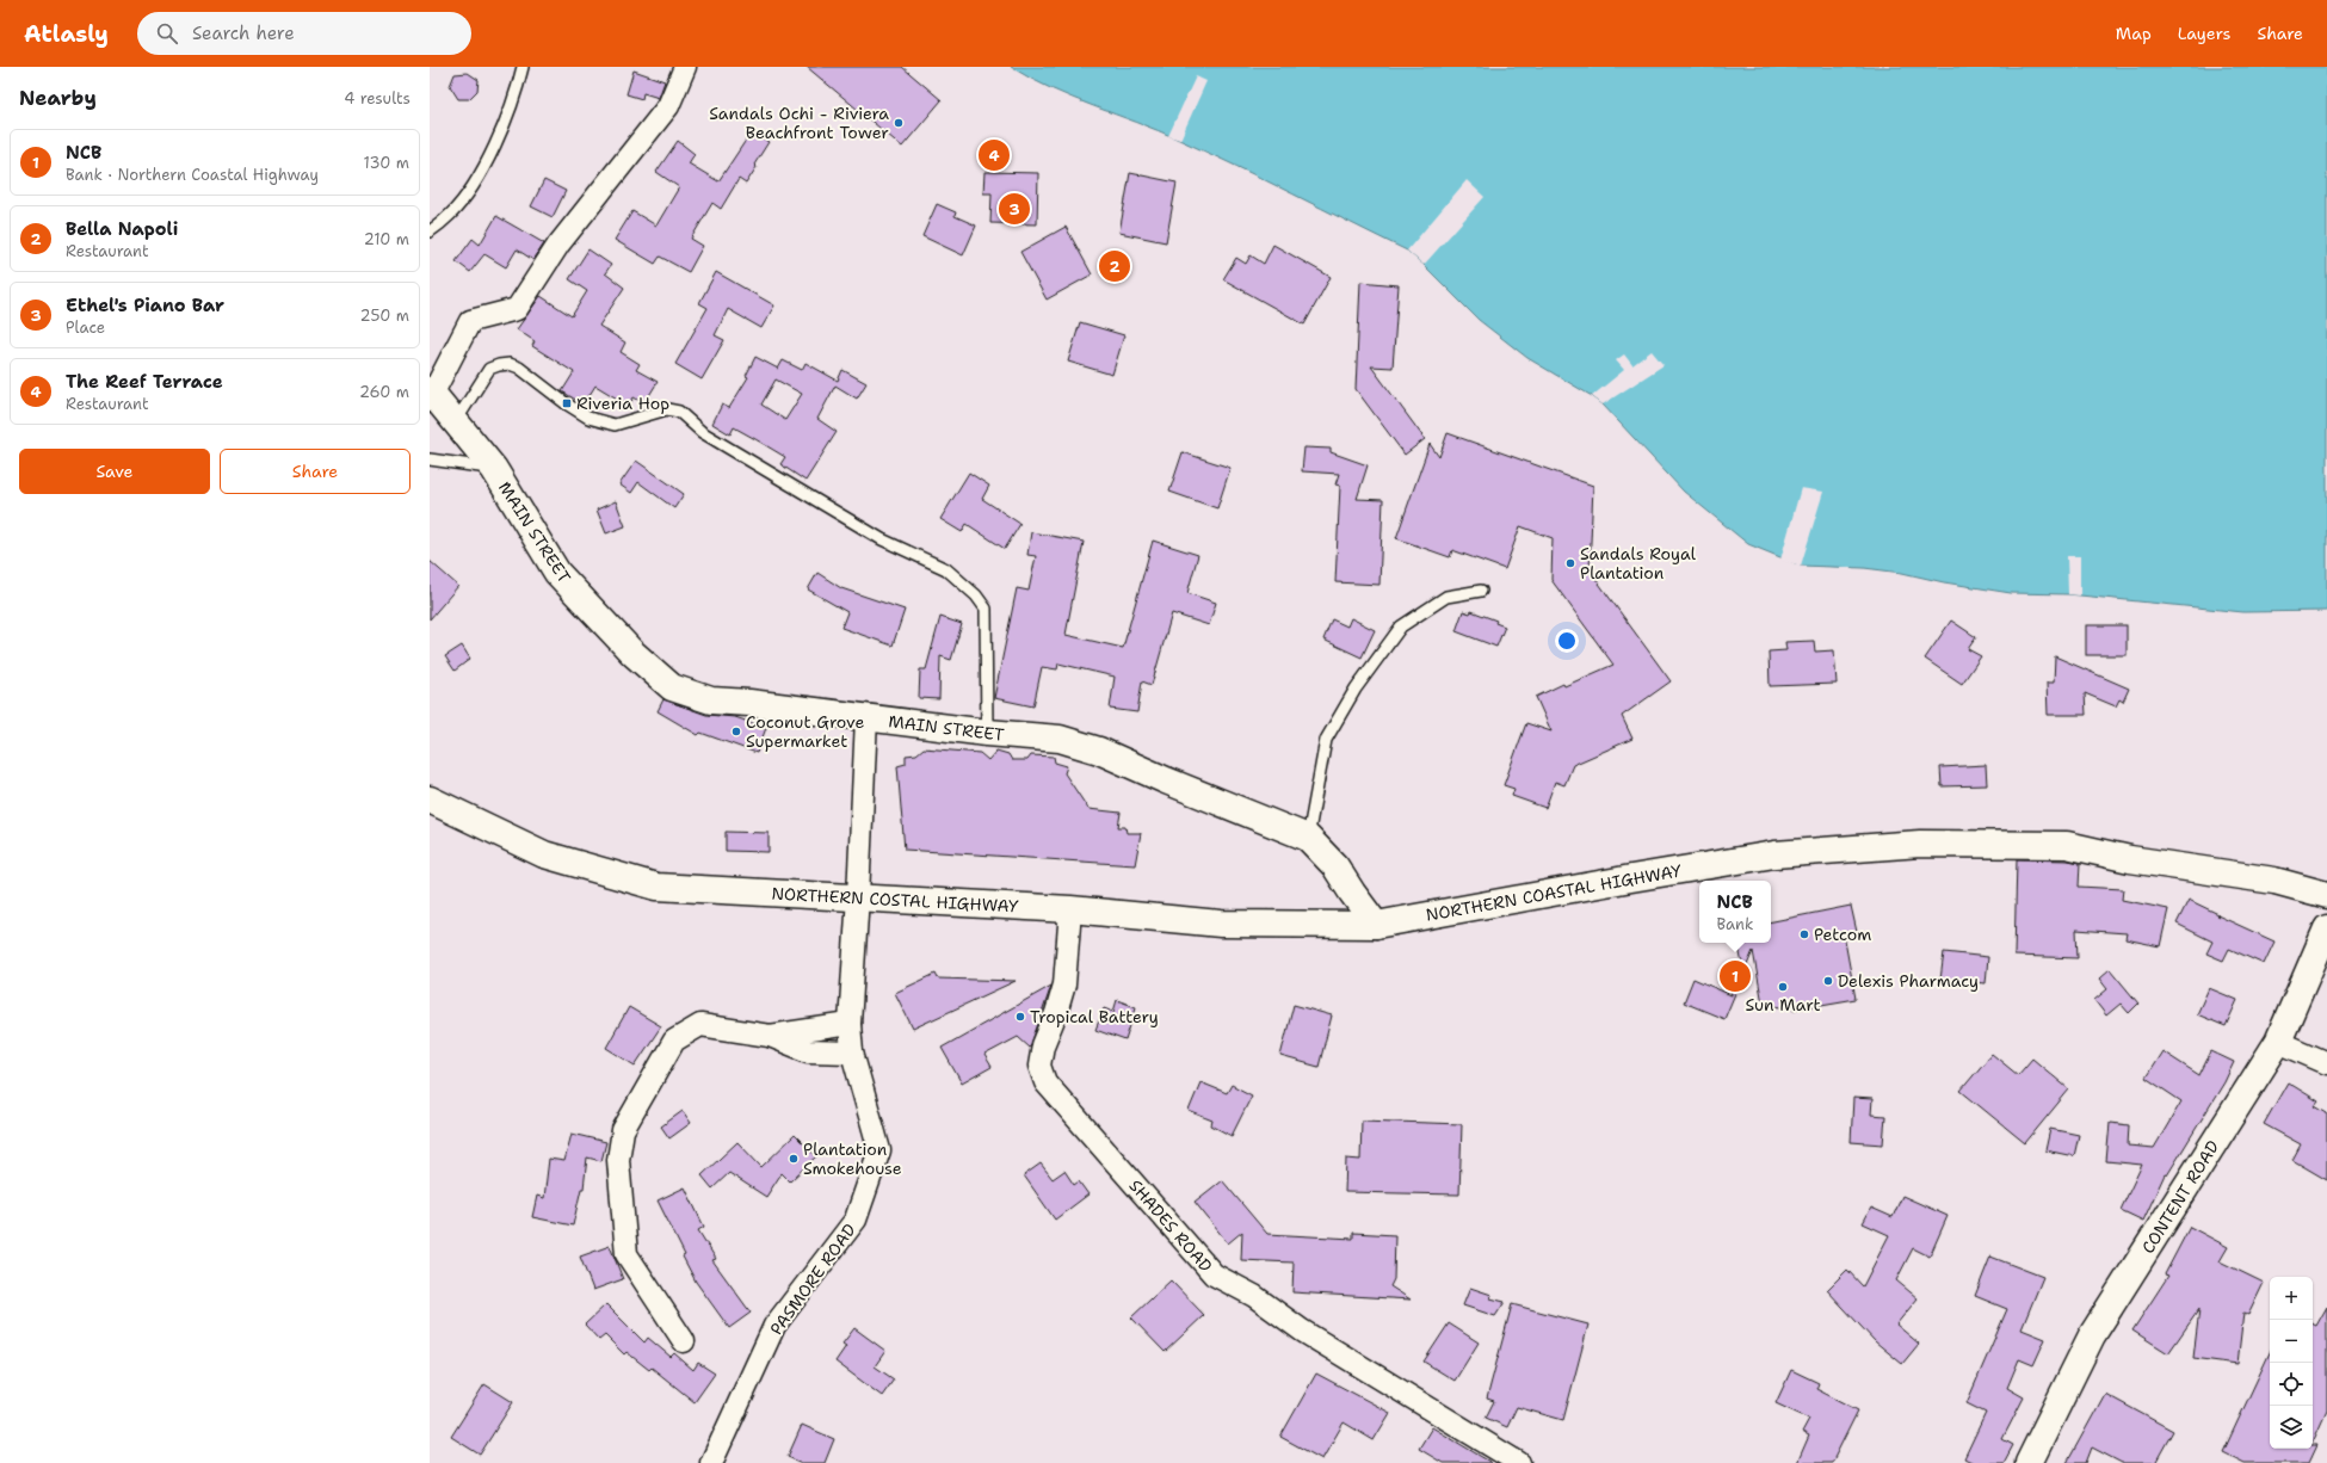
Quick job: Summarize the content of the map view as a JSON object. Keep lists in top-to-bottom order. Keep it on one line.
{"streets":{"main road":["MAIN STREET","NORTHERN COASTAL HIGHWAY","NORTHERN COSTAL HIGHWAY","CONTENT ROAD"],"street":["SHADES ROAD","PASMORE ROAD"]},"crossings":[["MAIN STREET","NORTHERN COASTAL HIGHWAY"],["MAIN STREET","NORTHERN COSTAL HIGHWAY"],["MAIN STREET","PASMORE ROAD"],["NORTHERN COASTAL HIGHWAY","NORTHERN COSTAL HIGHWAY"],["NORTHERN COSTAL HIGHWAY","SHADES ROAD"],["NORTHERN COSTAL HIGHWAY","PASMORE ROAD"]],"places":{"other":["Sandals Ochi - Riviera Beachfront Tower","Sandals Royal Plantation","Coconut Grove Supermarket","Petcom","Delexis Pharmacy","Sun Mart","Tropical Battery","Plantation Smokehouse"],"transit":["Riveria Hop"]},"page":{"header":"Atlasly","search":"Search here","nav":["Map","Layers","Share"],"heading":["Nearby","4 results"],"list":[{"mark":"1","name":"NCB","note":"Bank · Northern Coastal Highway","value":"130 m"},{"mark":"2","name":"Bella Napoli","note":"Restaurant","value":"210 m"},{"mark":"3","name":"Ethel's Piano Bar","note":"Place","value":"250 m"},{"mark":"4","name":"The Reef Terrace","note":"Restaurant","value":"260 m"}],"pins":["4","3","2","1"],"buttons":["Save","Share"],"popup":["NCB","Bank"],"map_buttons":["+","−"]}}
